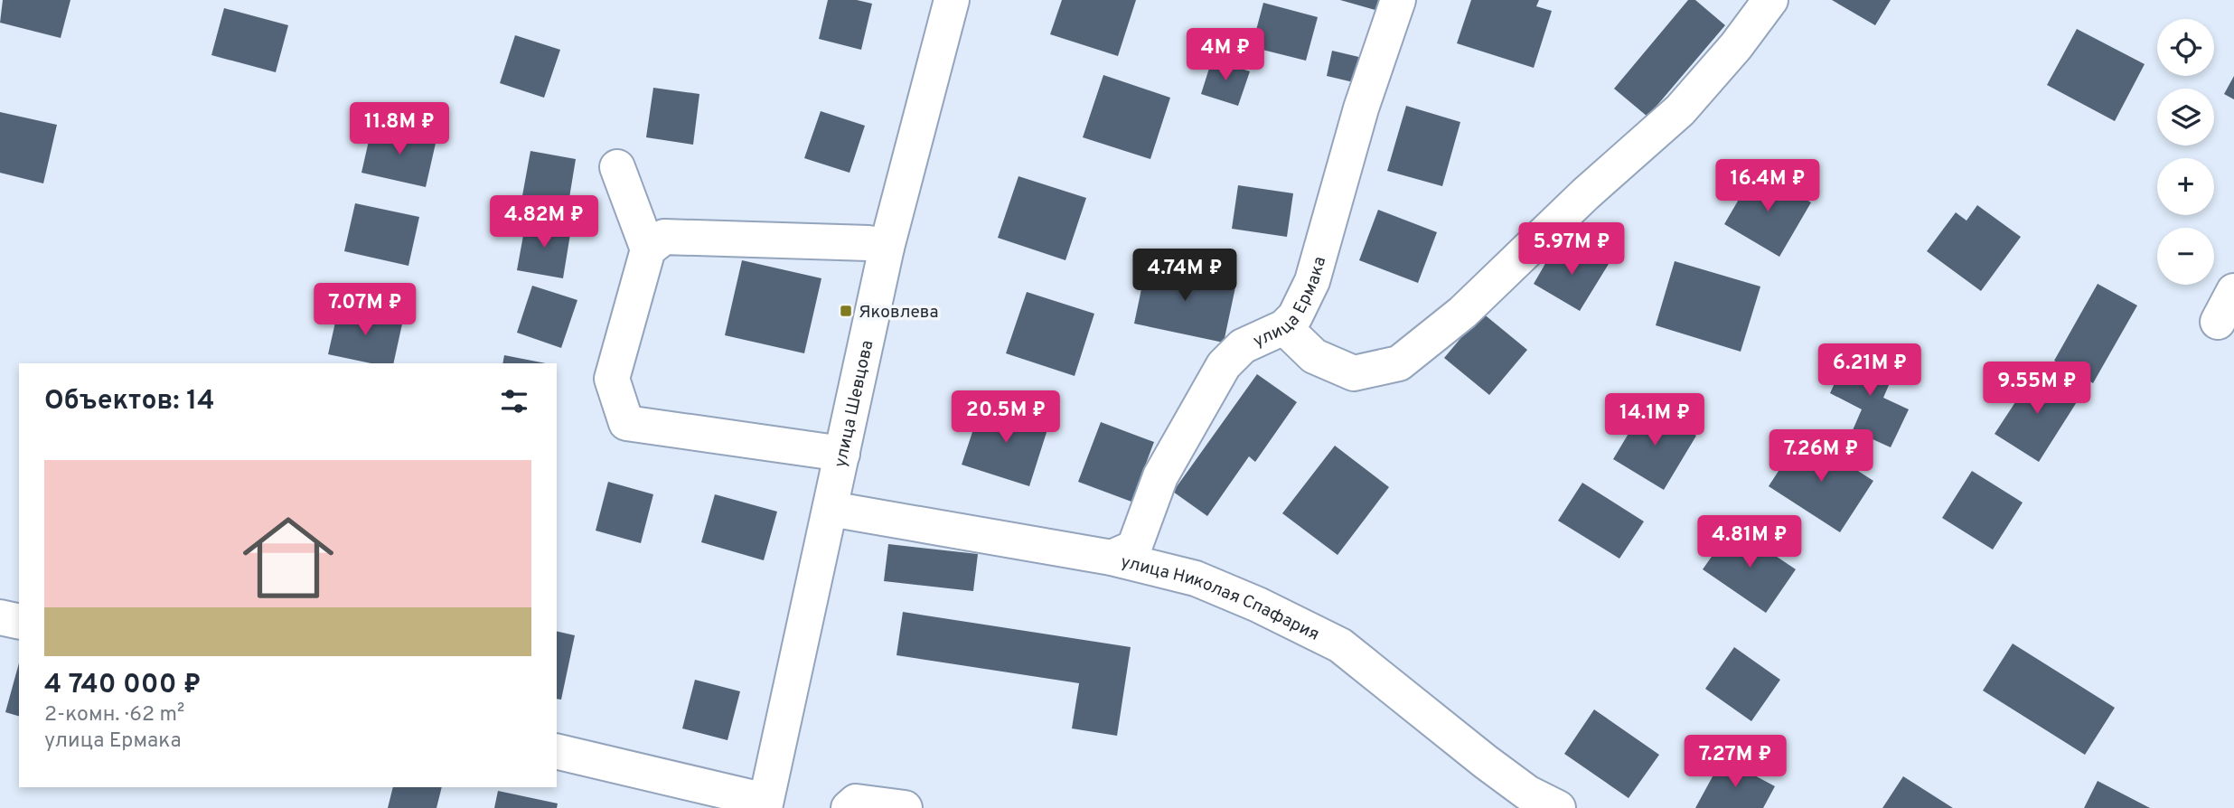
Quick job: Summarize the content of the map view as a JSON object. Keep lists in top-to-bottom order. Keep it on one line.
{"streets":{"street":["улица Ермака","улица Шевцова","улица Николая Спафария"]},"crossings":[["улица Ермака","улица Николая Спафария"],["улица Шевцова","улица Николая Спафария"]],"places":{"transit":["Яковлева"]},"page":{"map_buttons":["+","−"],"price":["4M ₽","11.8M ₽","16.4M ₽","4.82M ₽","5.97M ₽","4.74M ₽","7.07M ₽","6.21M ₽","9.55M ₽","20.5M ₽","14.1M ₽","7.26M ₽","4.81M ₽","7.27M ₽"],"heading":"Объектов: 14","list":[{"name":"4 740 000 ₽","note":"2-комн. · 62 m² · улица Ермака"}]}}
